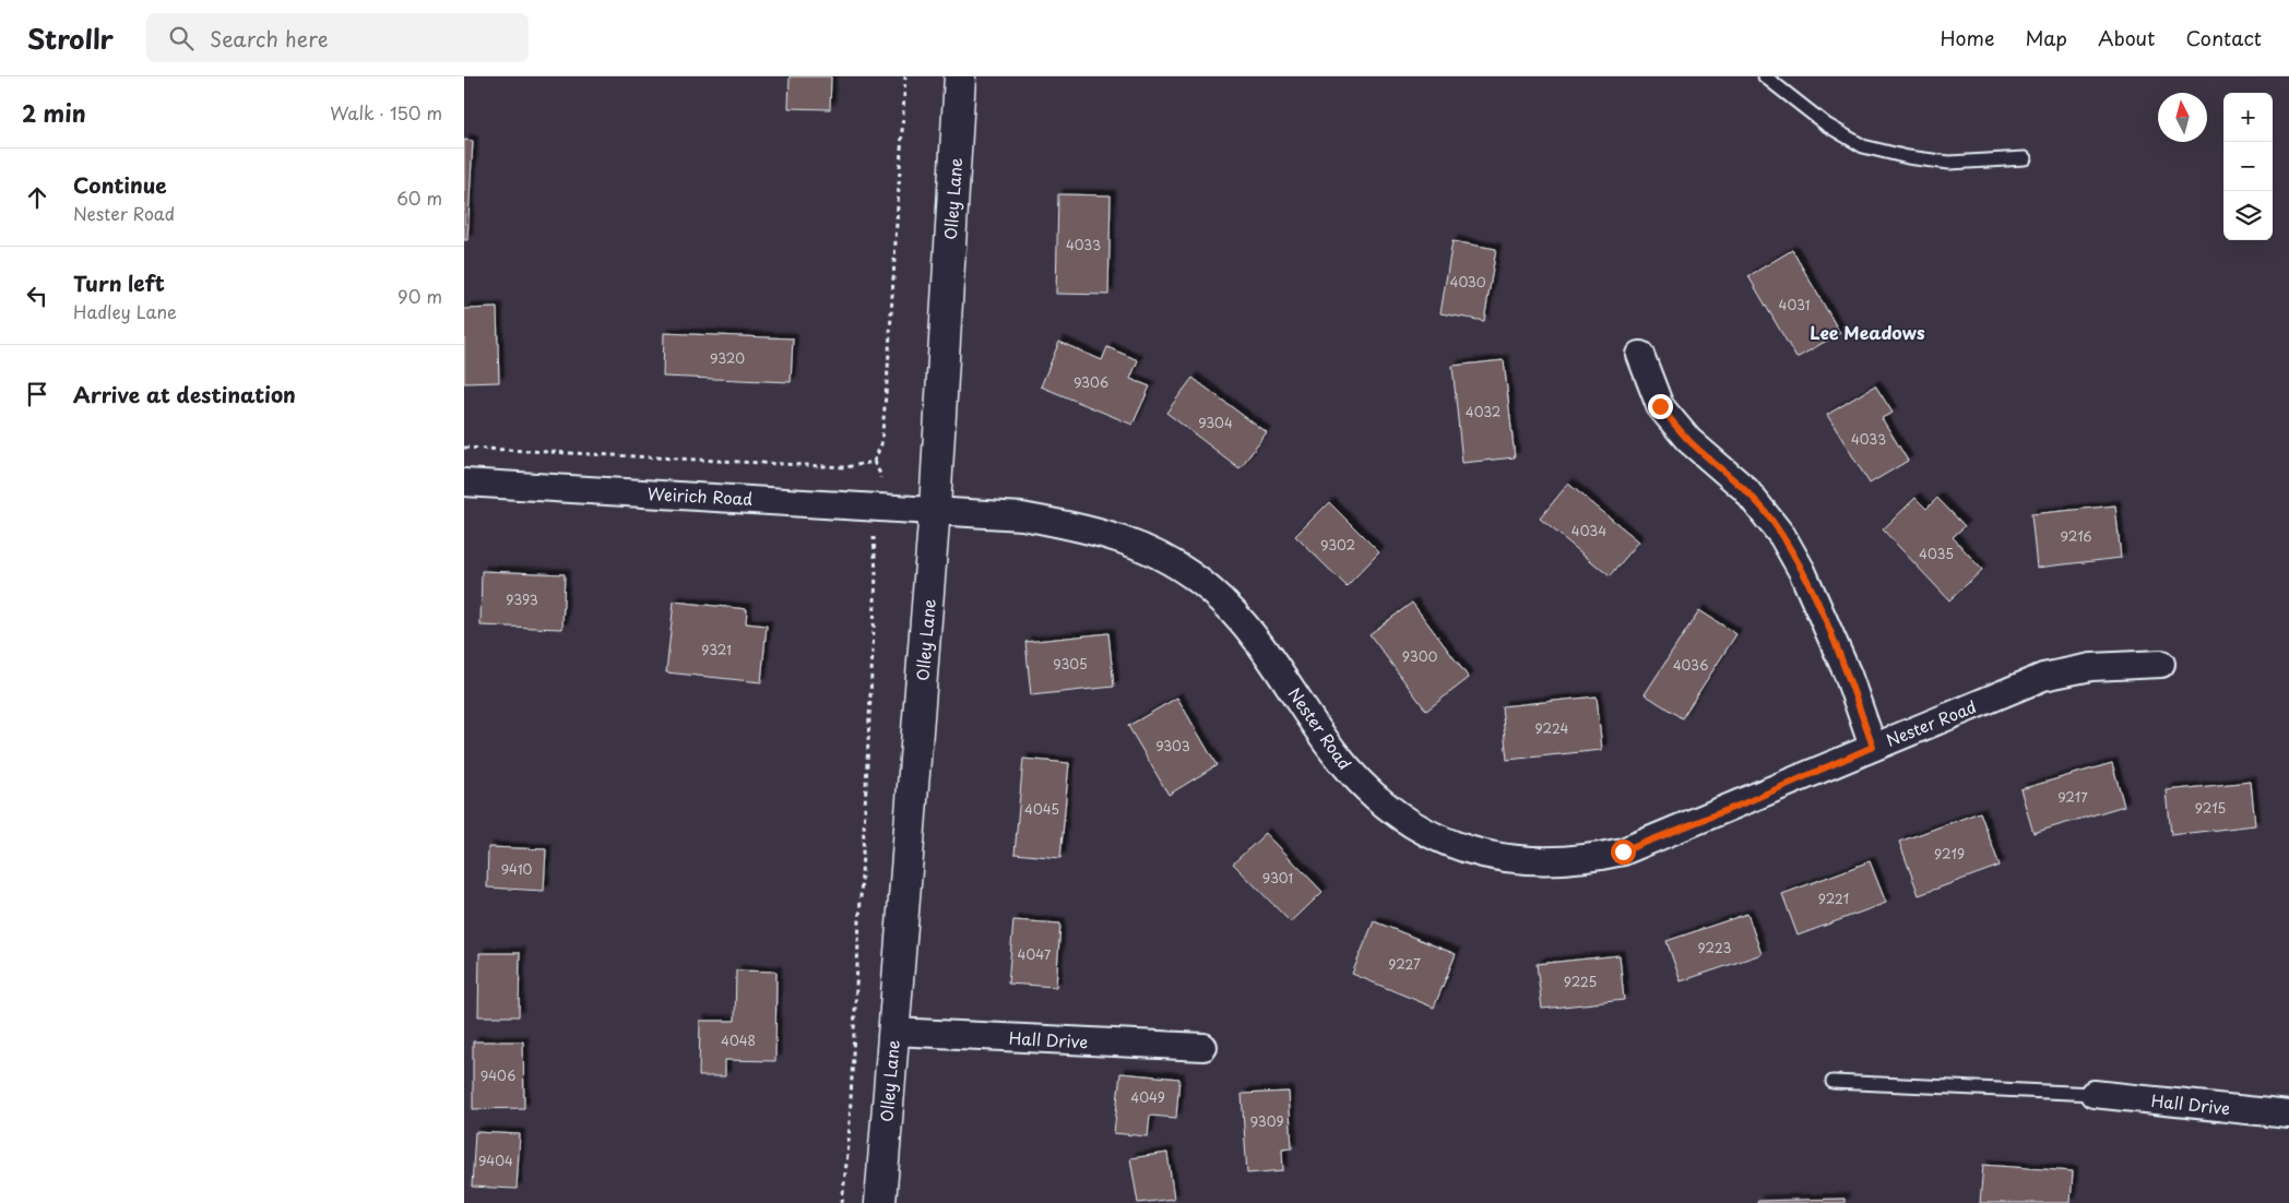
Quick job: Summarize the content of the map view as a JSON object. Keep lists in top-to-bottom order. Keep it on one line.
{"streets":{"main road":["Olley Lane"],"street":["Weirich Road","Nester Road","Hall Drive"]},"crossings":[["Olley Lane","Weirich Road"],["Olley Lane","Nester Road"],["Olley Lane","Hall Drive"],["Weirich Road","Nester Road"]],"districts":["Lee Meadows"],"house_numbers":["4033","4030","4031","9320","9306","4032","9304","4033","4034","9216","9302","4035","9393","9321","9300","9305","4036","9224","9303","9217","9215","4045","9219","9410","9301","9221","9223","4047","9227","9225","4048","9406","4049","9309","9404"],"north":"top","page":{"header":"Strollr","search":"Search here","nav":["Home","Map","About","Contact"],"heading":["2 min","Walk · 150 m"],"map_buttons":["+","−"],"list":[["Continue","Nester Road","60 m"],["Turn left","Hadley Lane","90 m"],"Arrive at destination"]}}
